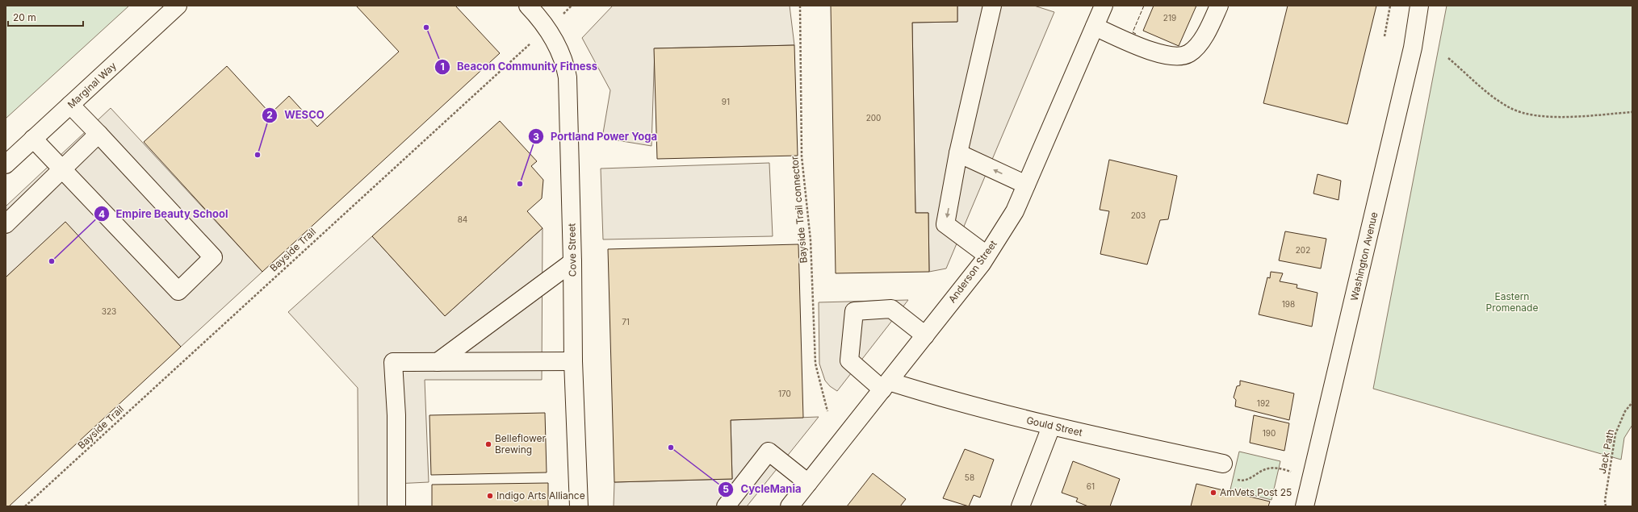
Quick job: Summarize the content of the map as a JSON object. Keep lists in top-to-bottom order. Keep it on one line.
{"streets":{"street":["Marginal Way","Cove Street","Washington Avenue","Anderson Street","Gould Street"],"path":["Bayside Trail connector","Bayside Trail","Jack Path"]},"crossings":[["Bayside Trail","Cove Street"],["Anderson Street","Gould Street"]],"parks":["Eastern Promenade"],"places":["Beacon Community Fitness","WESCO","Portland Power Yoga","Empire Beauty School","Belleflower Brewing","CycleMania","AmVets Post 25","Indigo Arts Alliance"],"house_numbers":["219","91","200","203","84","202","198","323","71","170","192","190","58","61"],"scale_bar":"20 m"}
